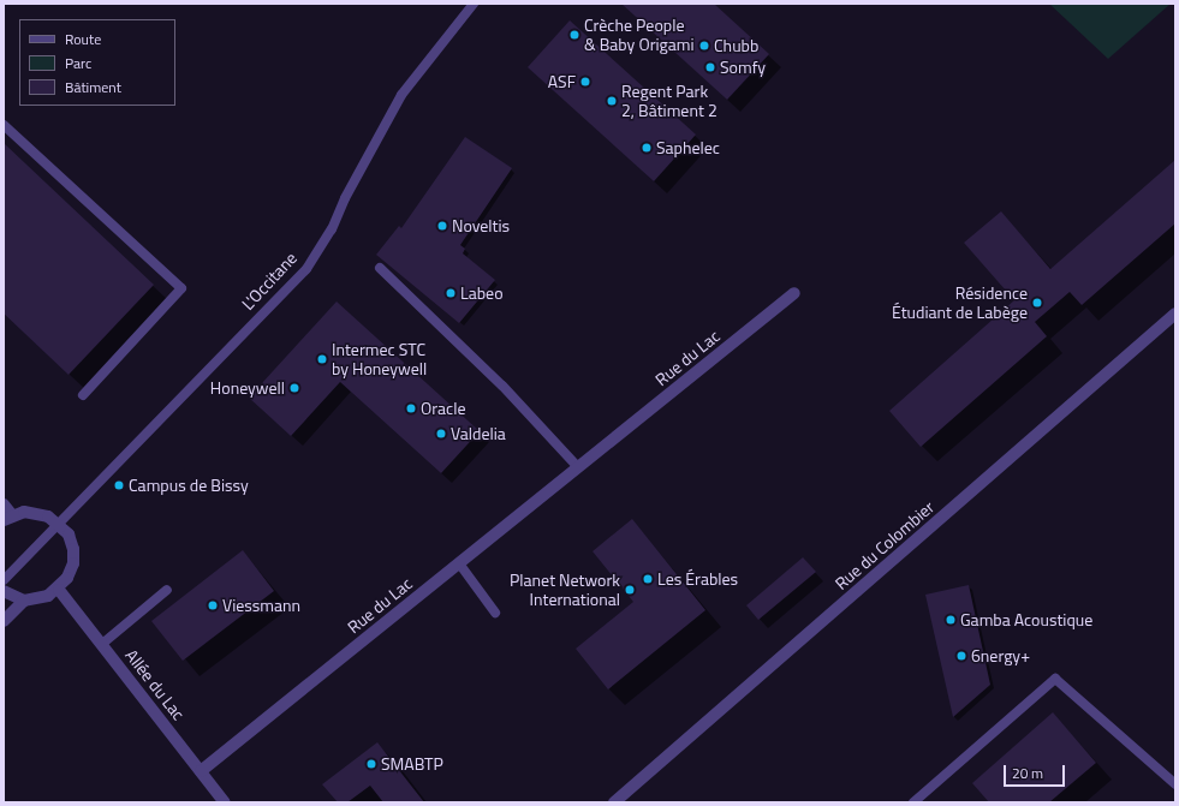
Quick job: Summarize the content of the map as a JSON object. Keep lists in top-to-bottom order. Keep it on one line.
{"streets":{"street":["Rue du Lac","Rue du Colombier","Allée du Lac"],"lane":["L'Occitane"]},"crossings":[["Rue du Lac","Allée du Lac"]],"places":["Crèche People & Baby Origami","Chubb","Somfy","ASF","Regent Park 2, Bâtiment 2","Saphelec","Noveltis","Labeo","Résidence Étudiant de Labège","Intermec STC by Honeywell","Honeywell","Oracle","Valdelia","Campus de Bissy","Les Érables","Planet Network International","Viessmann","Gamba Acoustique","6nergy+","SMABTP"],"legend":["Route","Parc","Bâtiment"],"scale_bar":"20 m"}
